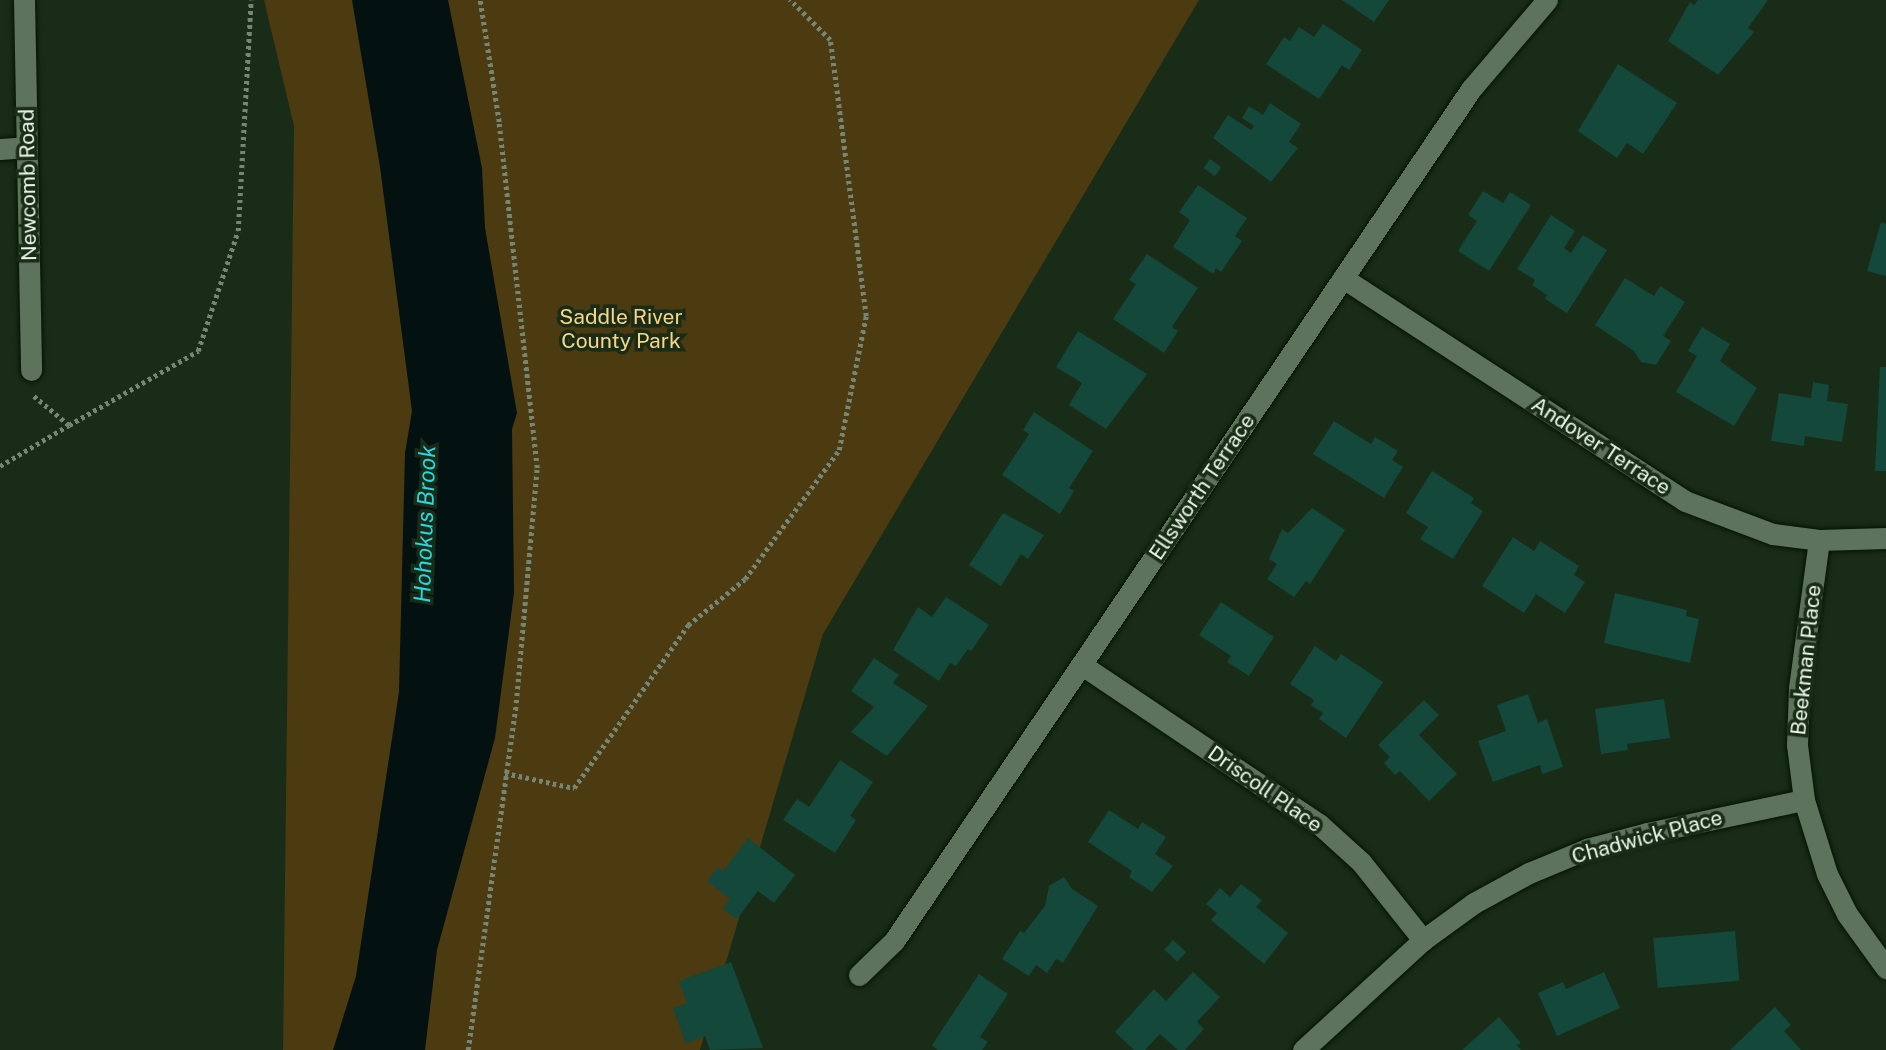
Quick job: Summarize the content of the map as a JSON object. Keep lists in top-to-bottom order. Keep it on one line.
{"streets":{"street":["Newcomb Road","Andover Terrace","Ellsworth Terrace","Beekman Place","Driscoll Place","Chadwick Place"]},"crossings":[["Andover Terrace","Ellsworth Terrace"],["Andover Terrace","Beekman Place"],["Ellsworth Terrace","Driscoll Place"],["Beekman Place","Chadwick Place"],["Driscoll Place","Chadwick Place"]],"water":["Hohokus Brook"],"parks":["Saddle River County Park"]}
